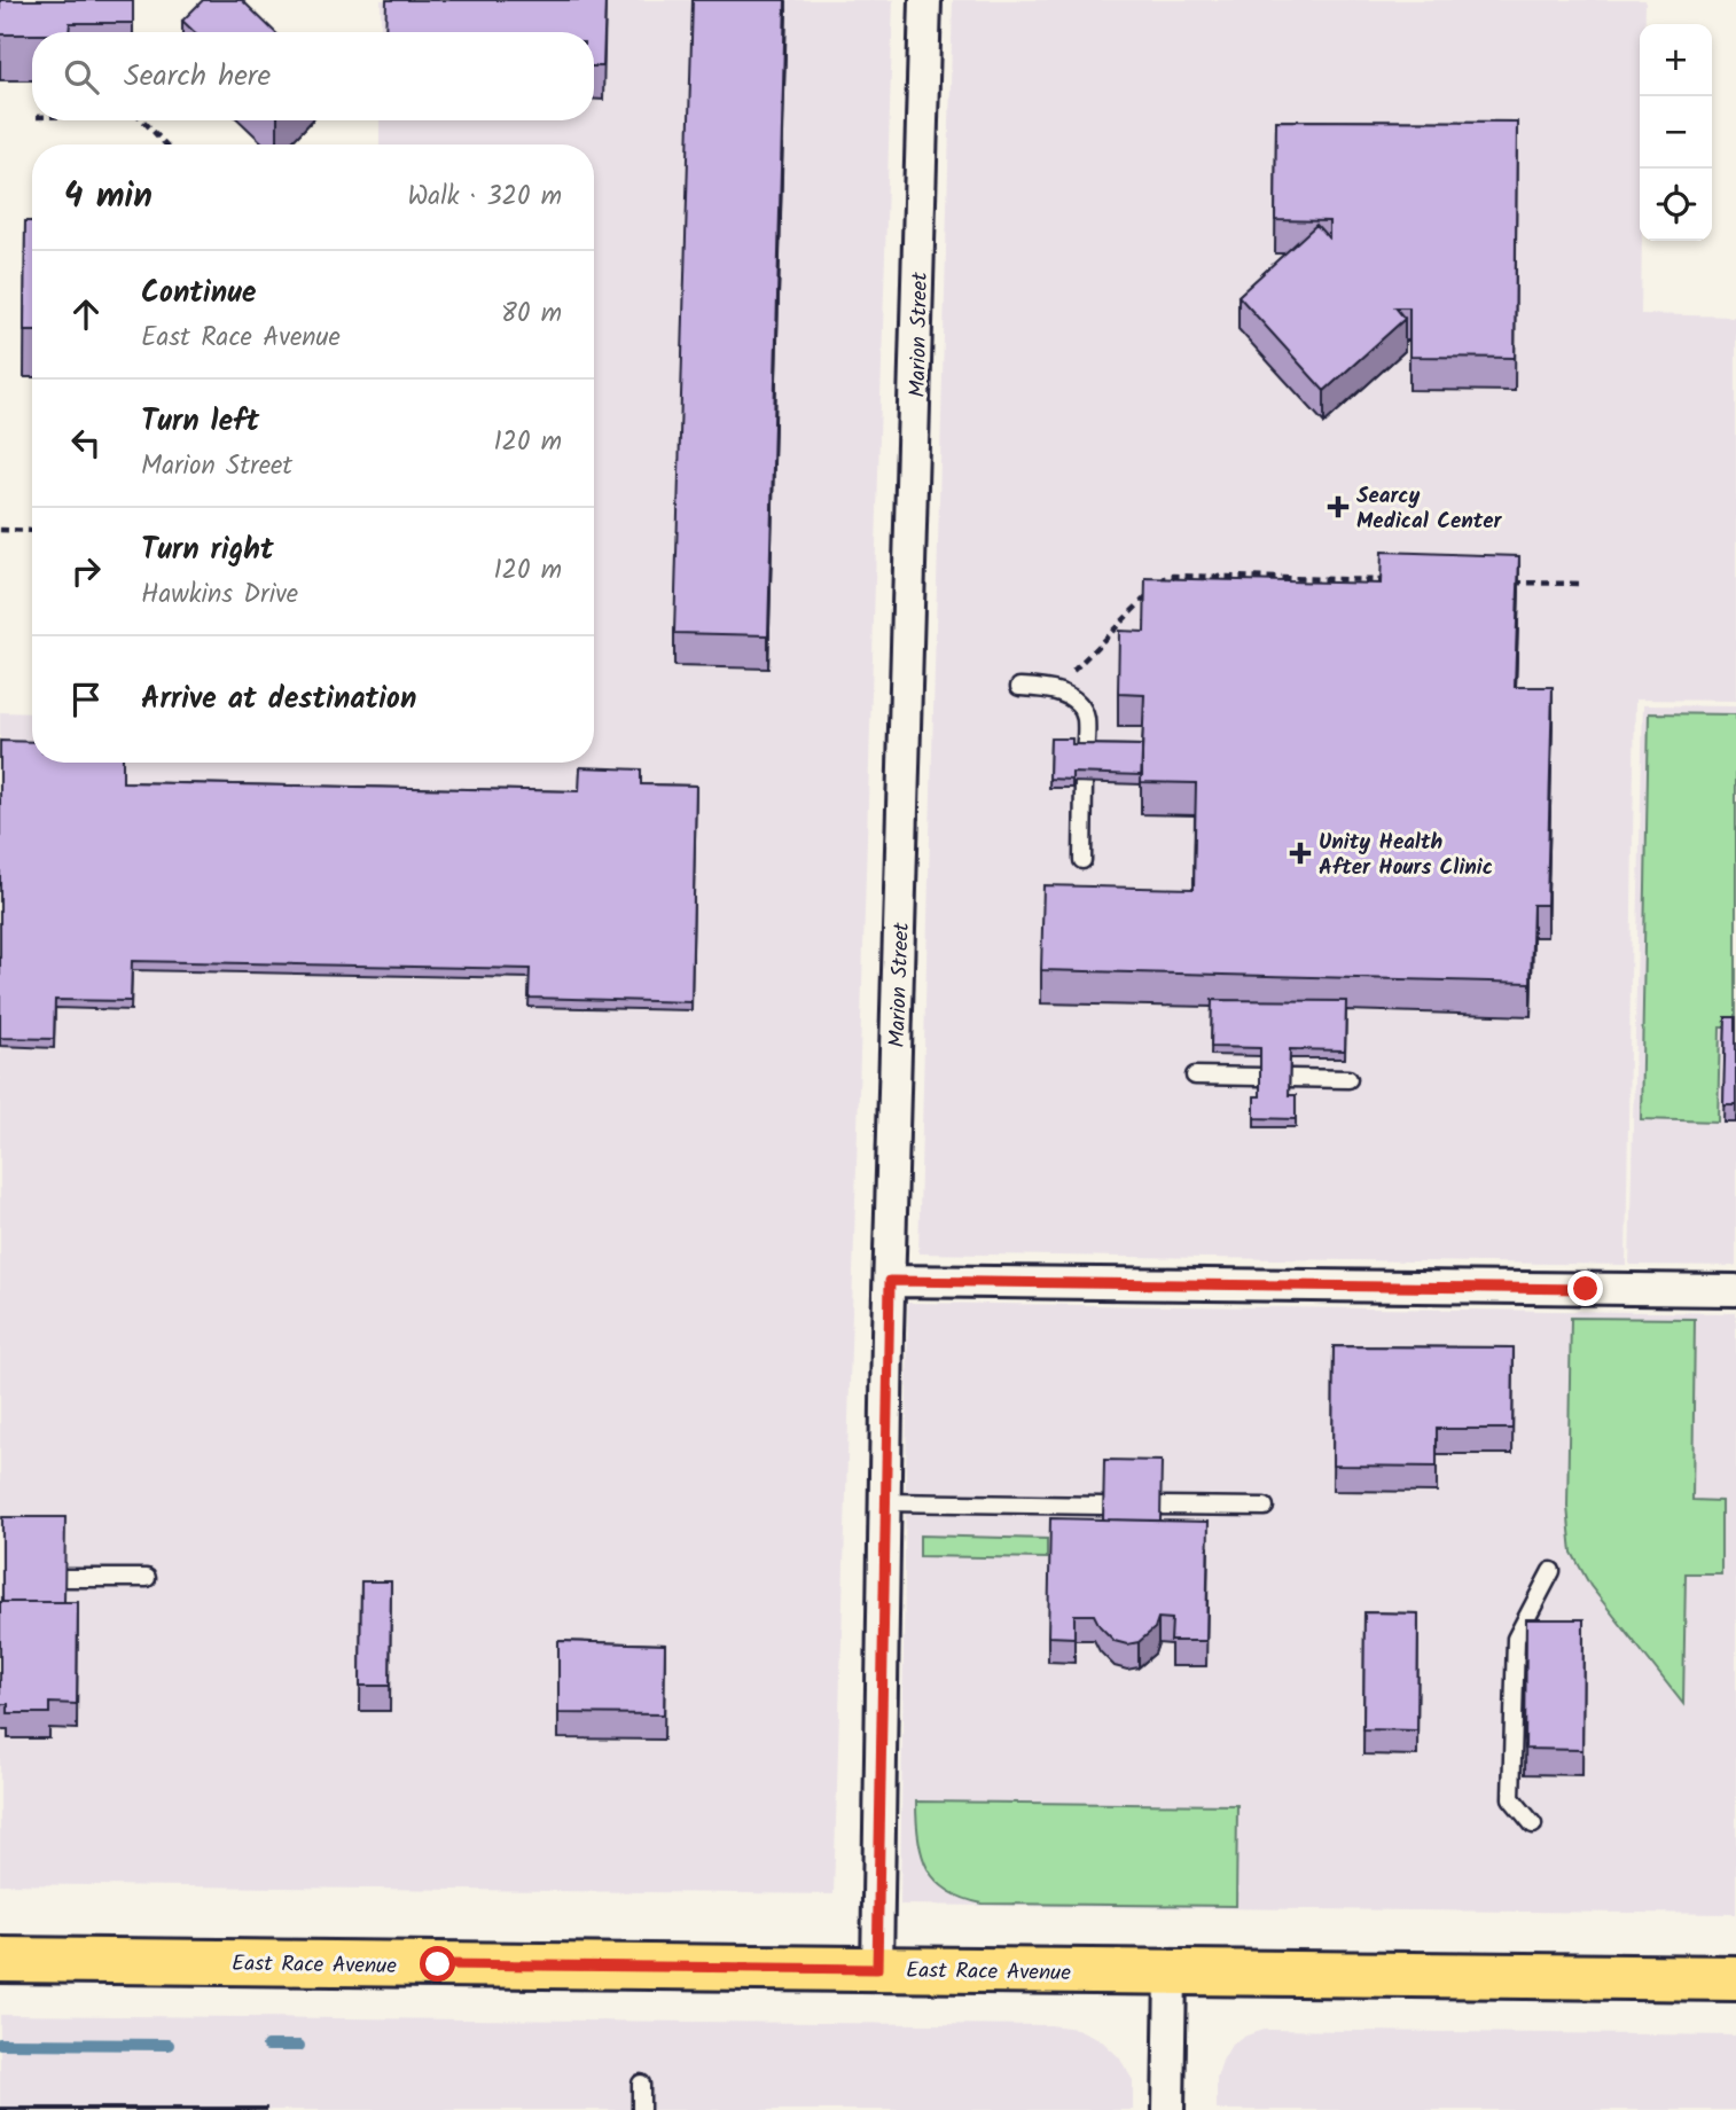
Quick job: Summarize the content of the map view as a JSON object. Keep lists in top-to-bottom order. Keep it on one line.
{"streets":{"main road":["East Race Avenue"],"street":["Marion Street"]},"crossings":[["Marion Street","East Race Avenue"]],"places":{"health":["Searcy Medical Center","Unity Health After Hours Clinic"]},"page":{"map_buttons":["+","−"],"search":"Search here","heading":["4 min","Walk · 320 m"],"list":[["Continue","East Race Avenue","80 m"],["Turn left","Marion Street","120 m"],["Turn right","Hawkins Drive","120 m"],"Arrive at destination"]}}
